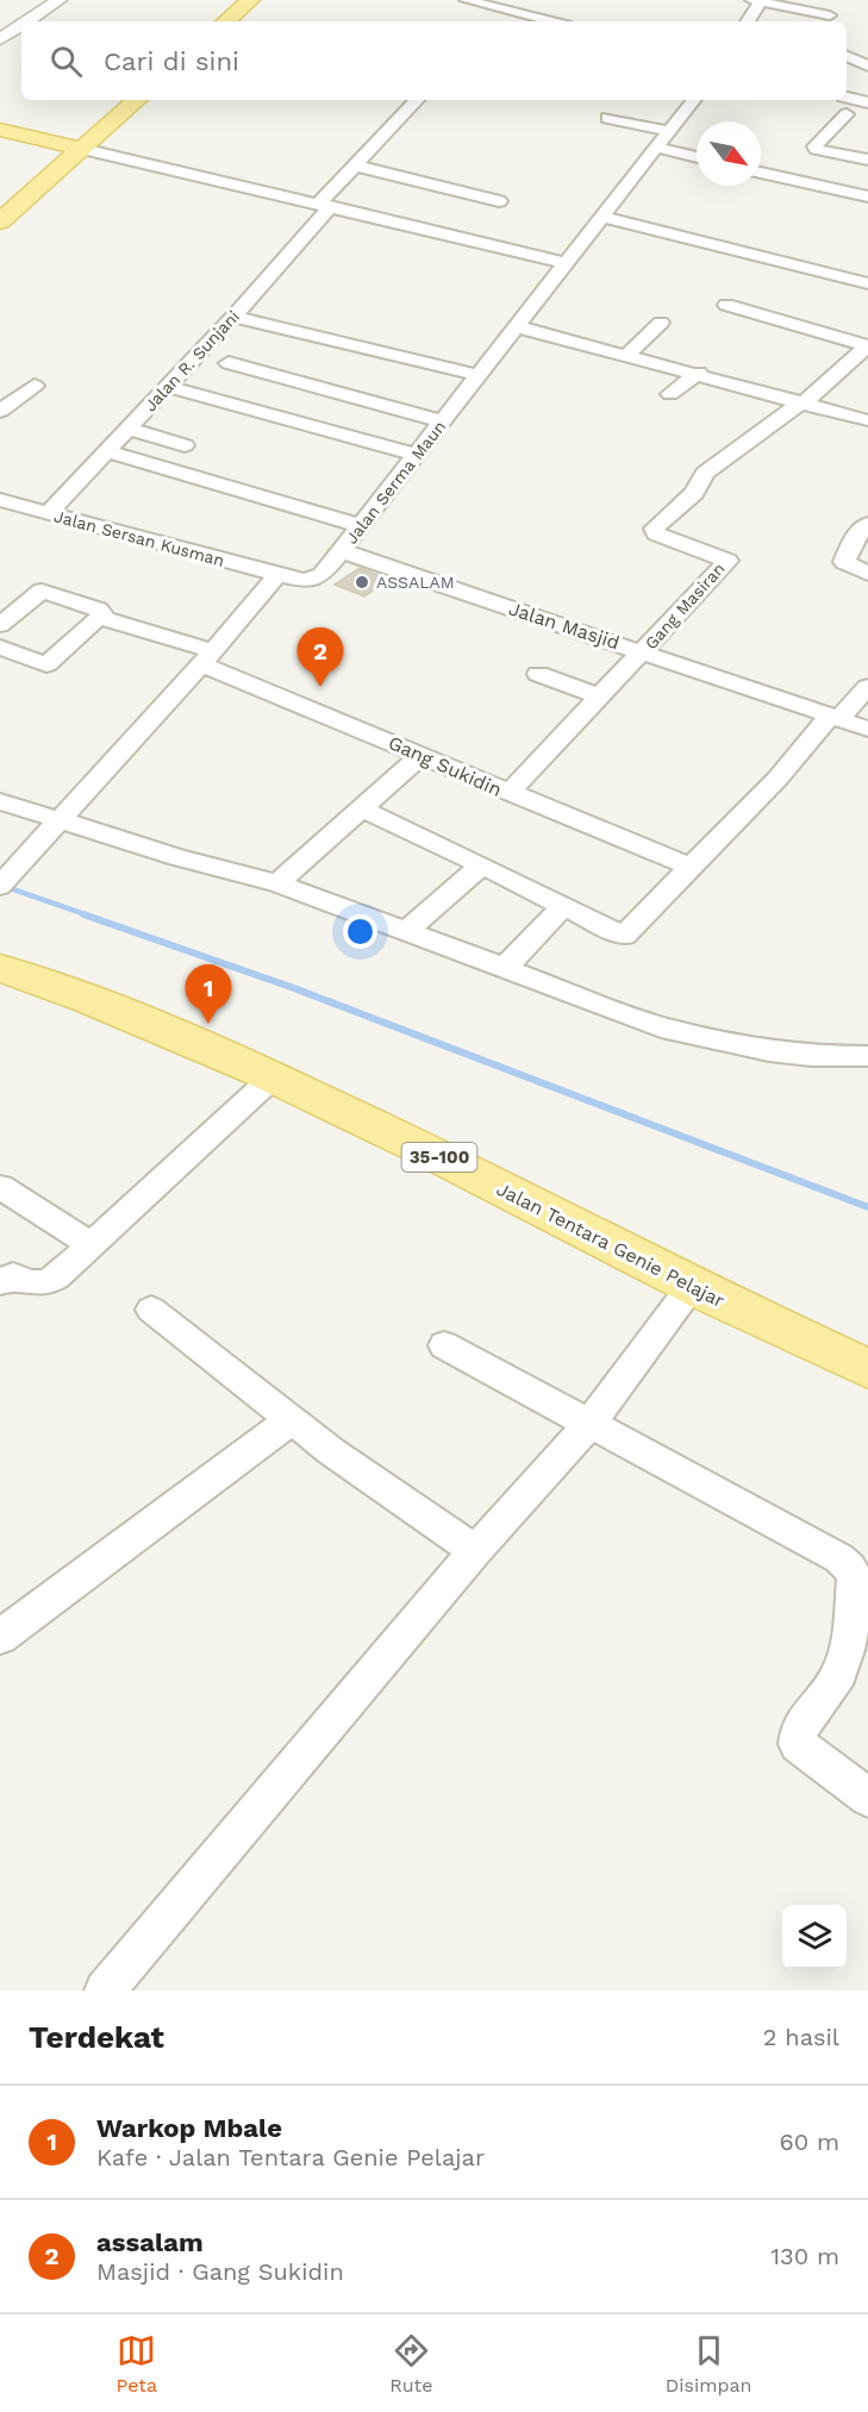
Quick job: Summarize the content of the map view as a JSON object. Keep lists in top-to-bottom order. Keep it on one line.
{"streets":{"main road":["35-100","Jalan Tentara Genie Pelajar"],"street":["Jalan R. Sunjani","Jalan Serma Maun","Jalan Sersan Kusman","Gang Masiran","Jalan Masjid","Gang Sukidin"]},"crossings":[["Jalan R. Sunjani","Jalan Sersan Kusman"],["Jalan Serma Maun","Jalan Sersan Kusman"],["Jalan Serma Maun","Jalan Masjid"],["Gang Masiran","Jalan Masjid"],["Gang Masiran","Gang Sukidin"]],"places":["ASSALAM"],"north":"bottom right","page":{"search":"Cari di sini","pins":["2","1"],"heading":["Terdekat","2 hasil"],"list":[{"mark":"1","name":"Warkop Mbale","note":"Kafe · Jalan Tentara Genie Pelajar","value":"60 m"},{"mark":"2","name":"assalam","note":"Masjid · Gang Sukidin","value":"130 m"}],"nav":["Peta","Rute","Disimpan"]}}
